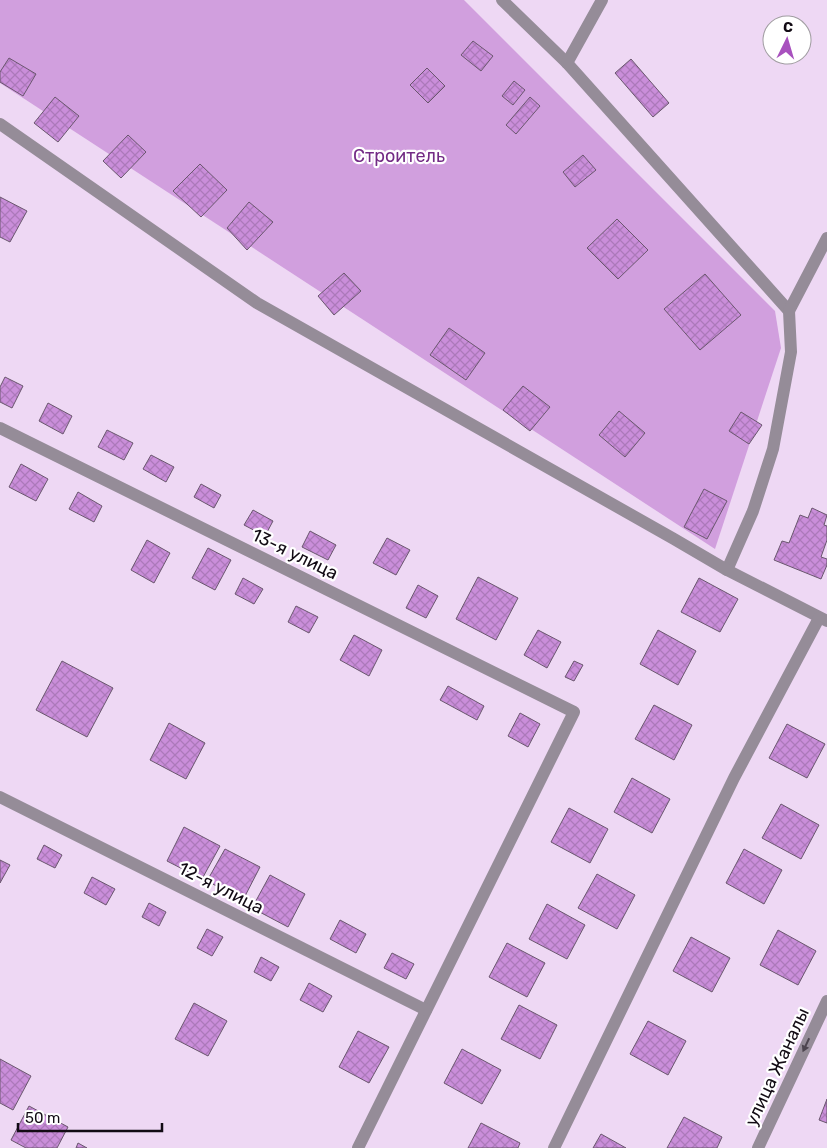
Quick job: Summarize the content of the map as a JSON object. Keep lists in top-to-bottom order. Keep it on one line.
{"streets":{"street":["13-я улица","12-я улица","улица Жаналы"]},"crossings":[["13-я улица","12-я улица"]],"one_way":["улица Жаналы"],"parks":["Строитель"],"scale_bar":"50 m","north":"top"}
